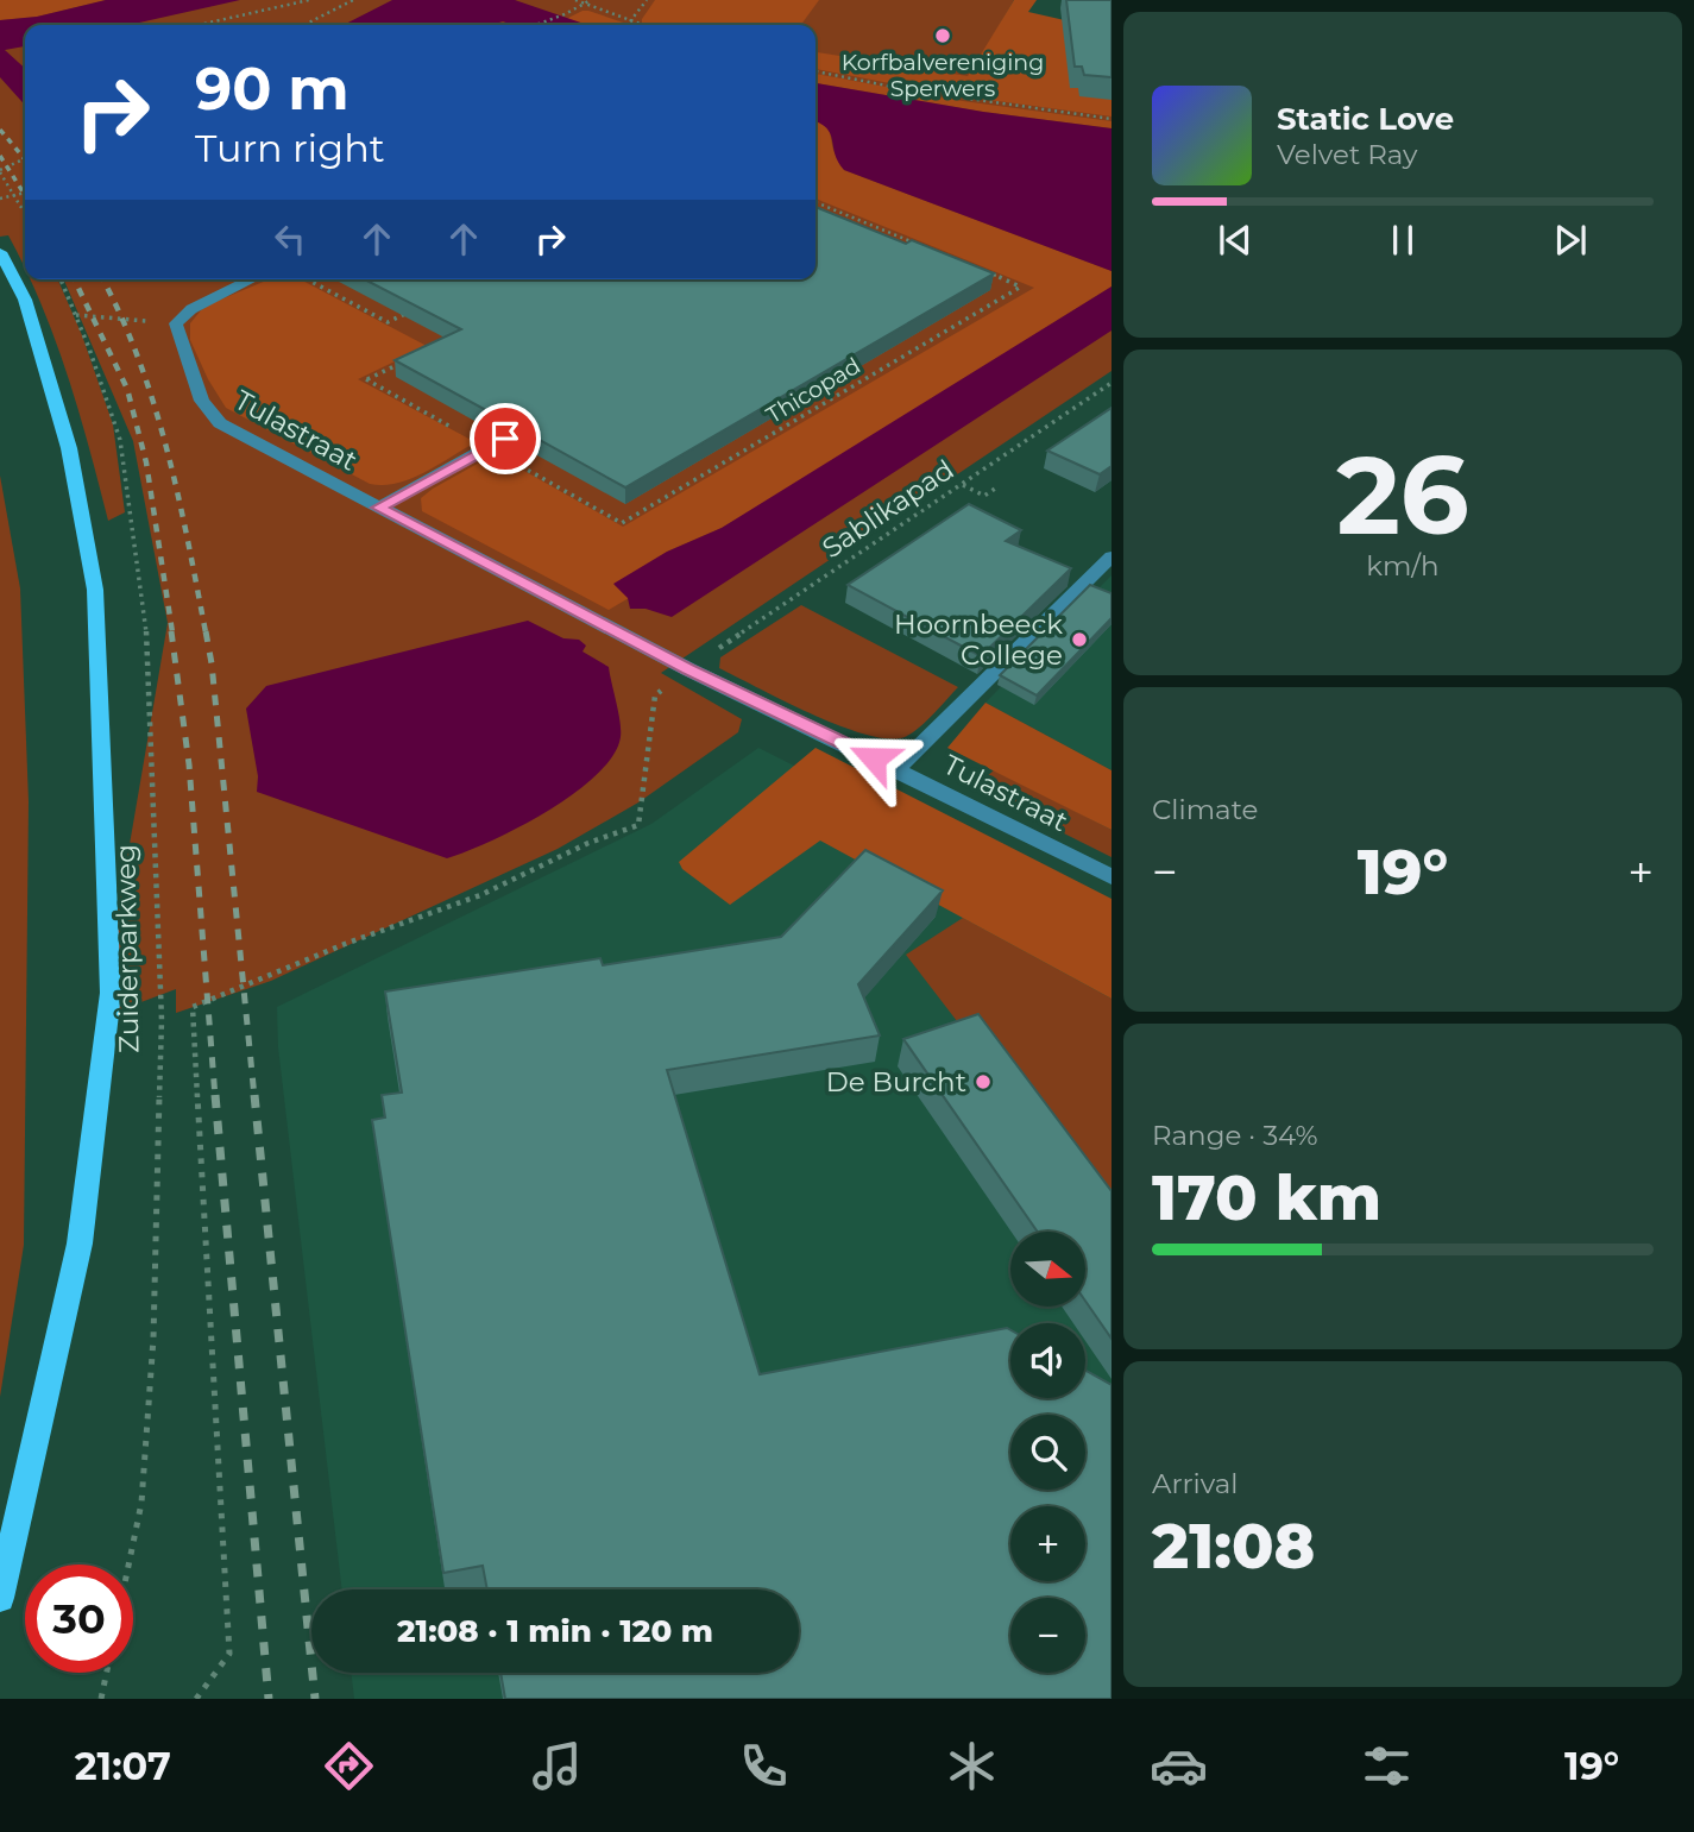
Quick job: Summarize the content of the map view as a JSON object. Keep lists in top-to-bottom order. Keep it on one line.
{"streets":{"main road":["Zuiderparkweg"],"street":["Tulastraat"],"path":["Thicopad","Sablikapad"]},"crossings":[["Tulastraat","Sablikapad"]],"places":["Korfbalvereniging Sperwers","Hoornbeeck College","De Burcht"],"north":"right","page":{"turn":["90 m","Turn right"],"song":["Static Love","Velvet Ray"],"tile":[["26","km/h"],"Climate",["Range · 34%","170 km"],["Arrival","21:08"]],"heat":["−","19°","+"],"map_buttons":["+","−"],"limit":"30","trip":"21:08 · 1 min · 120 m","tabs":["21:07","19°"]}}
